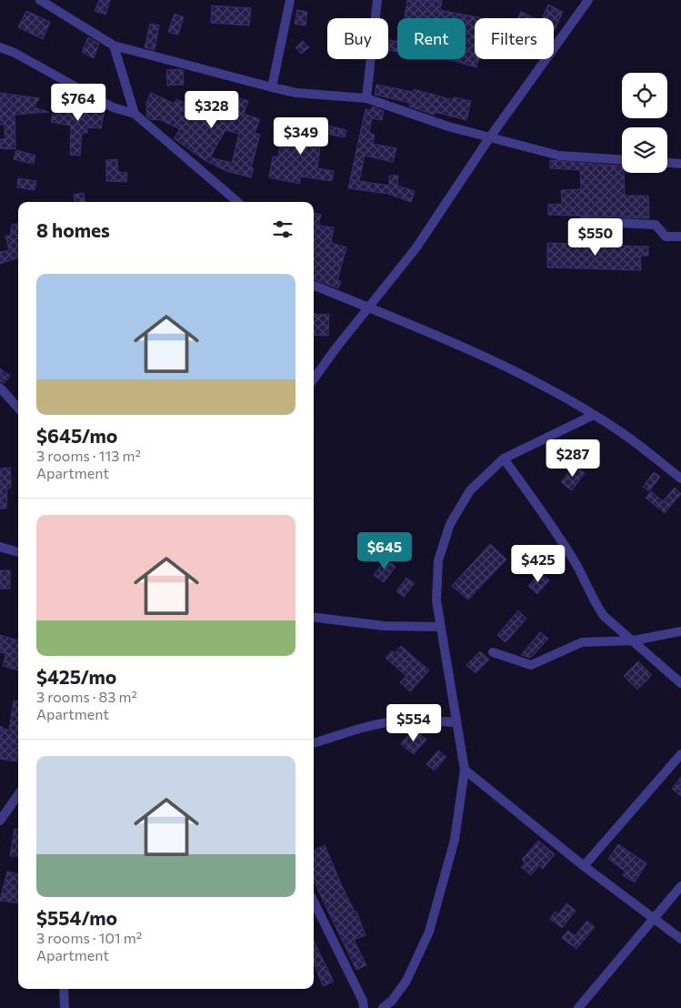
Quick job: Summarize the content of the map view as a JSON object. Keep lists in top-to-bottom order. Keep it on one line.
{"page":{"chip":["Buy","Rent","Filters"],"price":["$764","$328","$349","$550","$287","$645","$425","$554"],"heading":"8 homes","list":[{"name":"$645/mo","note":"3 rooms · 113 m² · Apartment"},{"name":"$425/mo","note":"3 rooms · 83 m² · Apartment"},{"name":"$554/mo","note":"3 rooms · 101 m² · Apartment"}]}}
